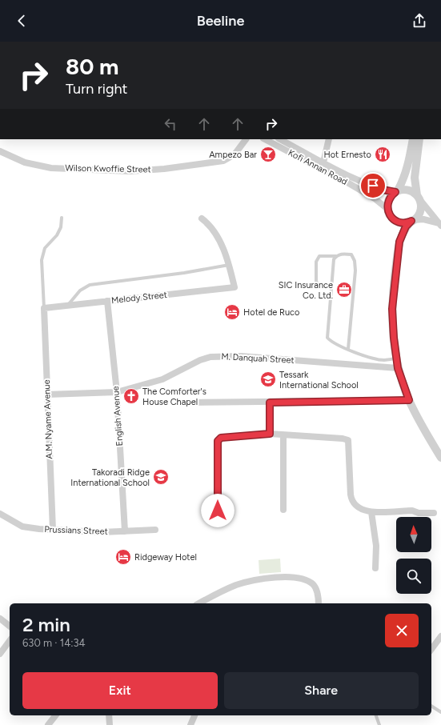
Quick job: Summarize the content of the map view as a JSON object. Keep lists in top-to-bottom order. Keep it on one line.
{"streets":{"street":["Kofi Annan Road","Wilson Kwoffie Street","Melody Street","M. Danquah Street","English Avenue","A.M. Nyame Avenue","Prussians Street"]},"crossings":[["Melody Street","English Avenue"],["Melody Street","A.M. Nyame Avenue"],["M. Danquah Street","English Avenue"],["M. Danquah Street","A.M. Nyame Avenue"],["English Avenue","Prussians Street"],["A.M. Nyame Avenue","Prussians Street"]],"places":{"bar":["Ampezo Bar"],"restaurant":["Hot Ernesto"],"office":["SIC Insurance Co. Ltd."],"hotel":["Hotel de Ruco","Ridgeway Hotel"],"school or university":["Tessark International School","Takoradi Ridge International School"],"church":["The Comforter's House Chapel"]},"north":"top","page":{"header":"Beeline","turn":["80 m","Turn right"],"heading":["2 min","630 m · 14:34"],"buttons":["Exit","Share"]}}
